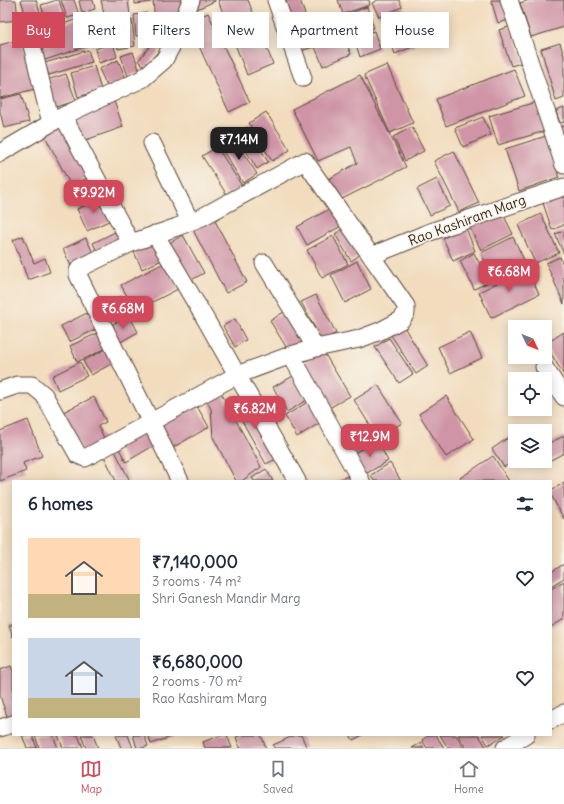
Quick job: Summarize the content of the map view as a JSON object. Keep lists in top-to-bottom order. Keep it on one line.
{"streets":{"street":["Rao Kashiram Marg"]},"north":"bottom right","page":{"chip":["Buy","Rent","Filters","New","Apartment","House"],"price":["₹7.14M","₹9.92M","₹6.68M","₹6.68M","₹6.82M","₹12.9M"],"heading":"6 homes","list":[{"name":"₹7,140,000","note":"3 rooms · 74 m² · Shri Ganesh Mandir Marg"},{"name":"₹6,680,000","note":"2 rooms · 70 m² · Rao Kashiram Marg"}],"tabs":["Map","Saved","Home"]}}
